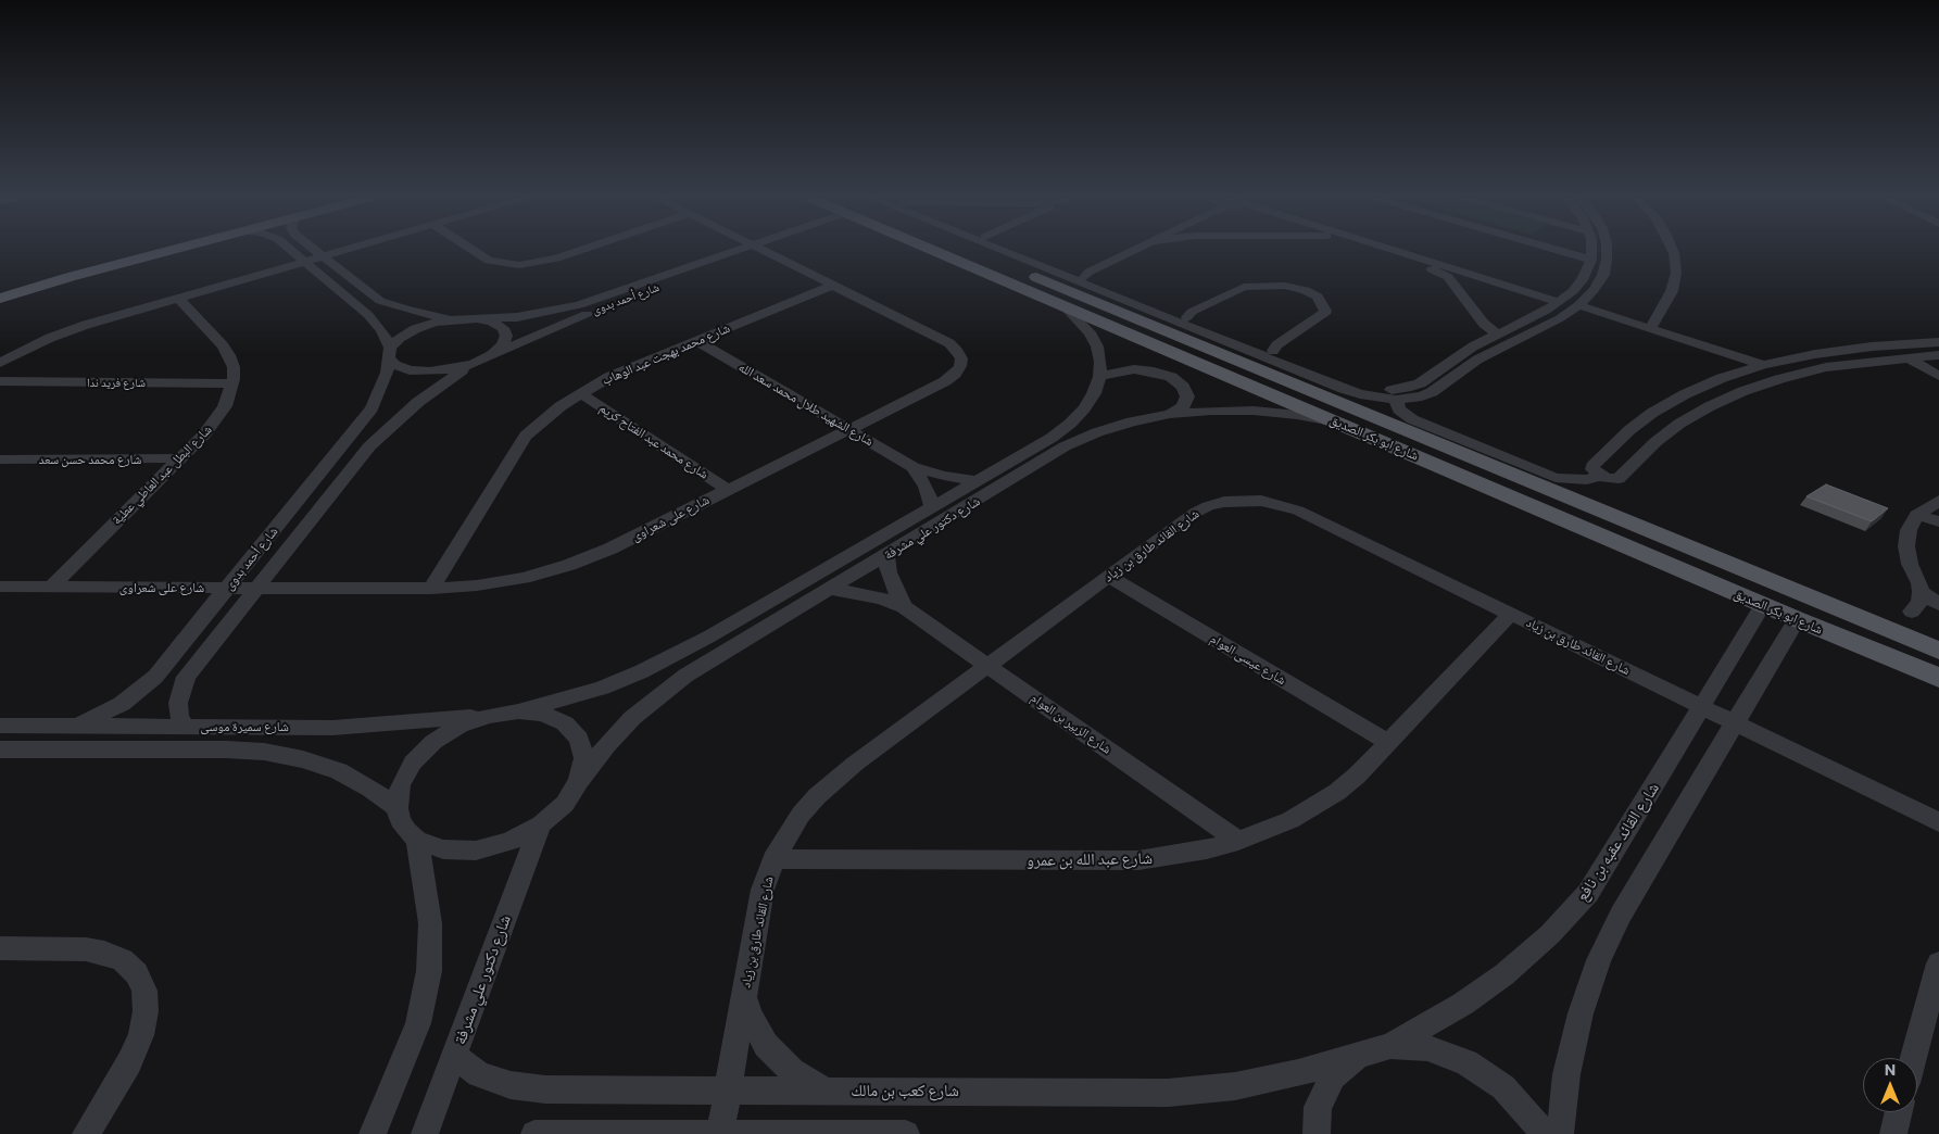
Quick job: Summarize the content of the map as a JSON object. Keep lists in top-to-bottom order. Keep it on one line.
{"streets":{"main road":["شارع ابو بكر الصديق"],"street":["شارع أحمد بدوى","شارع محمد بهجت عبد الوهاب","شارع فريد ندا","شارع الشهيد طلال محمد سعد الله","شارع محمد عبد الفتاح كريم","شارع محمد حسن سعد","شارع البطل عبد العاطي عطية","شارع على شعراوى","شارع دكتور علي مشرفة","شارع القائد طارق بن زياد","شارع عيسى العوام","شارع الزبير بن العوام","شارع سميرة موسى","شارع القائد عقبه بن نافع","شارع عبد الله بن عمرو","شارع كعب بن مالك"]},"crossings":[["شارع أحمد بدوى","شارع على شعراوى"],["شارع أحمد بدوى","شارع سميرة موسى"],["شارع محمد بهجت عبد الوهاب","شارع الشهيد طلال محمد سعد الله"],["شارع محمد بهجت عبد الوهاب","شارع محمد عبد الفتاح كريم"],["شارع محمد بهجت عبد الوهاب","شارع على شعراوى"],["شارع فريد ندا","شارع البطل عبد العاطي عطية"],["شارع الشهيد طلال محمد سعد الله","شارع على شعراوى"],["شارع الشهيد طلال محمد سعد الله","شارع دكتور علي مشرفة"],["شارع ابو بكر الصديق","شارع دكتور علي مشرفة"],["شارع ابو بكر الصديق","شارع القائد عقبه بن نافع"],["شارع محمد عبد الفتاح كريم","شارع على شعراوى"],["شارع محمد حسن سعد","شارع البطل عبد العاطي عطية"],["شارع البطل عبد العاطي عطية","شارع على شعراوى"],["شارع دكتور علي مشرفة","شارع الزبير بن العوام"],["شارع دكتور علي مشرفة","شارع سميرة موسى"],["شارع دكتور علي مشرفة","شارع كعب بن مالك"],["شارع القائد طارق بن زياد","شارع عيسى العوام"],["شارع القائد طارق بن زياد","شارع الزبير بن العوام"],["شارع القائد طارق بن زياد","شارع القائد عقبه بن نافع"],["شارع القائد طارق بن زياد","شارع عبد الله بن عمرو"],["شارع القائد طارق بن زياد","شارع كعب بن مالك"],["شارع عيسى العوام","شارع عبد الله بن عمرو"],["شارع الزبير بن العوام","شارع عبد الله بن عمرو"],["شارع القائد عقبه بن نافع","شارع كعب بن مالك"]],"north":"top"}
